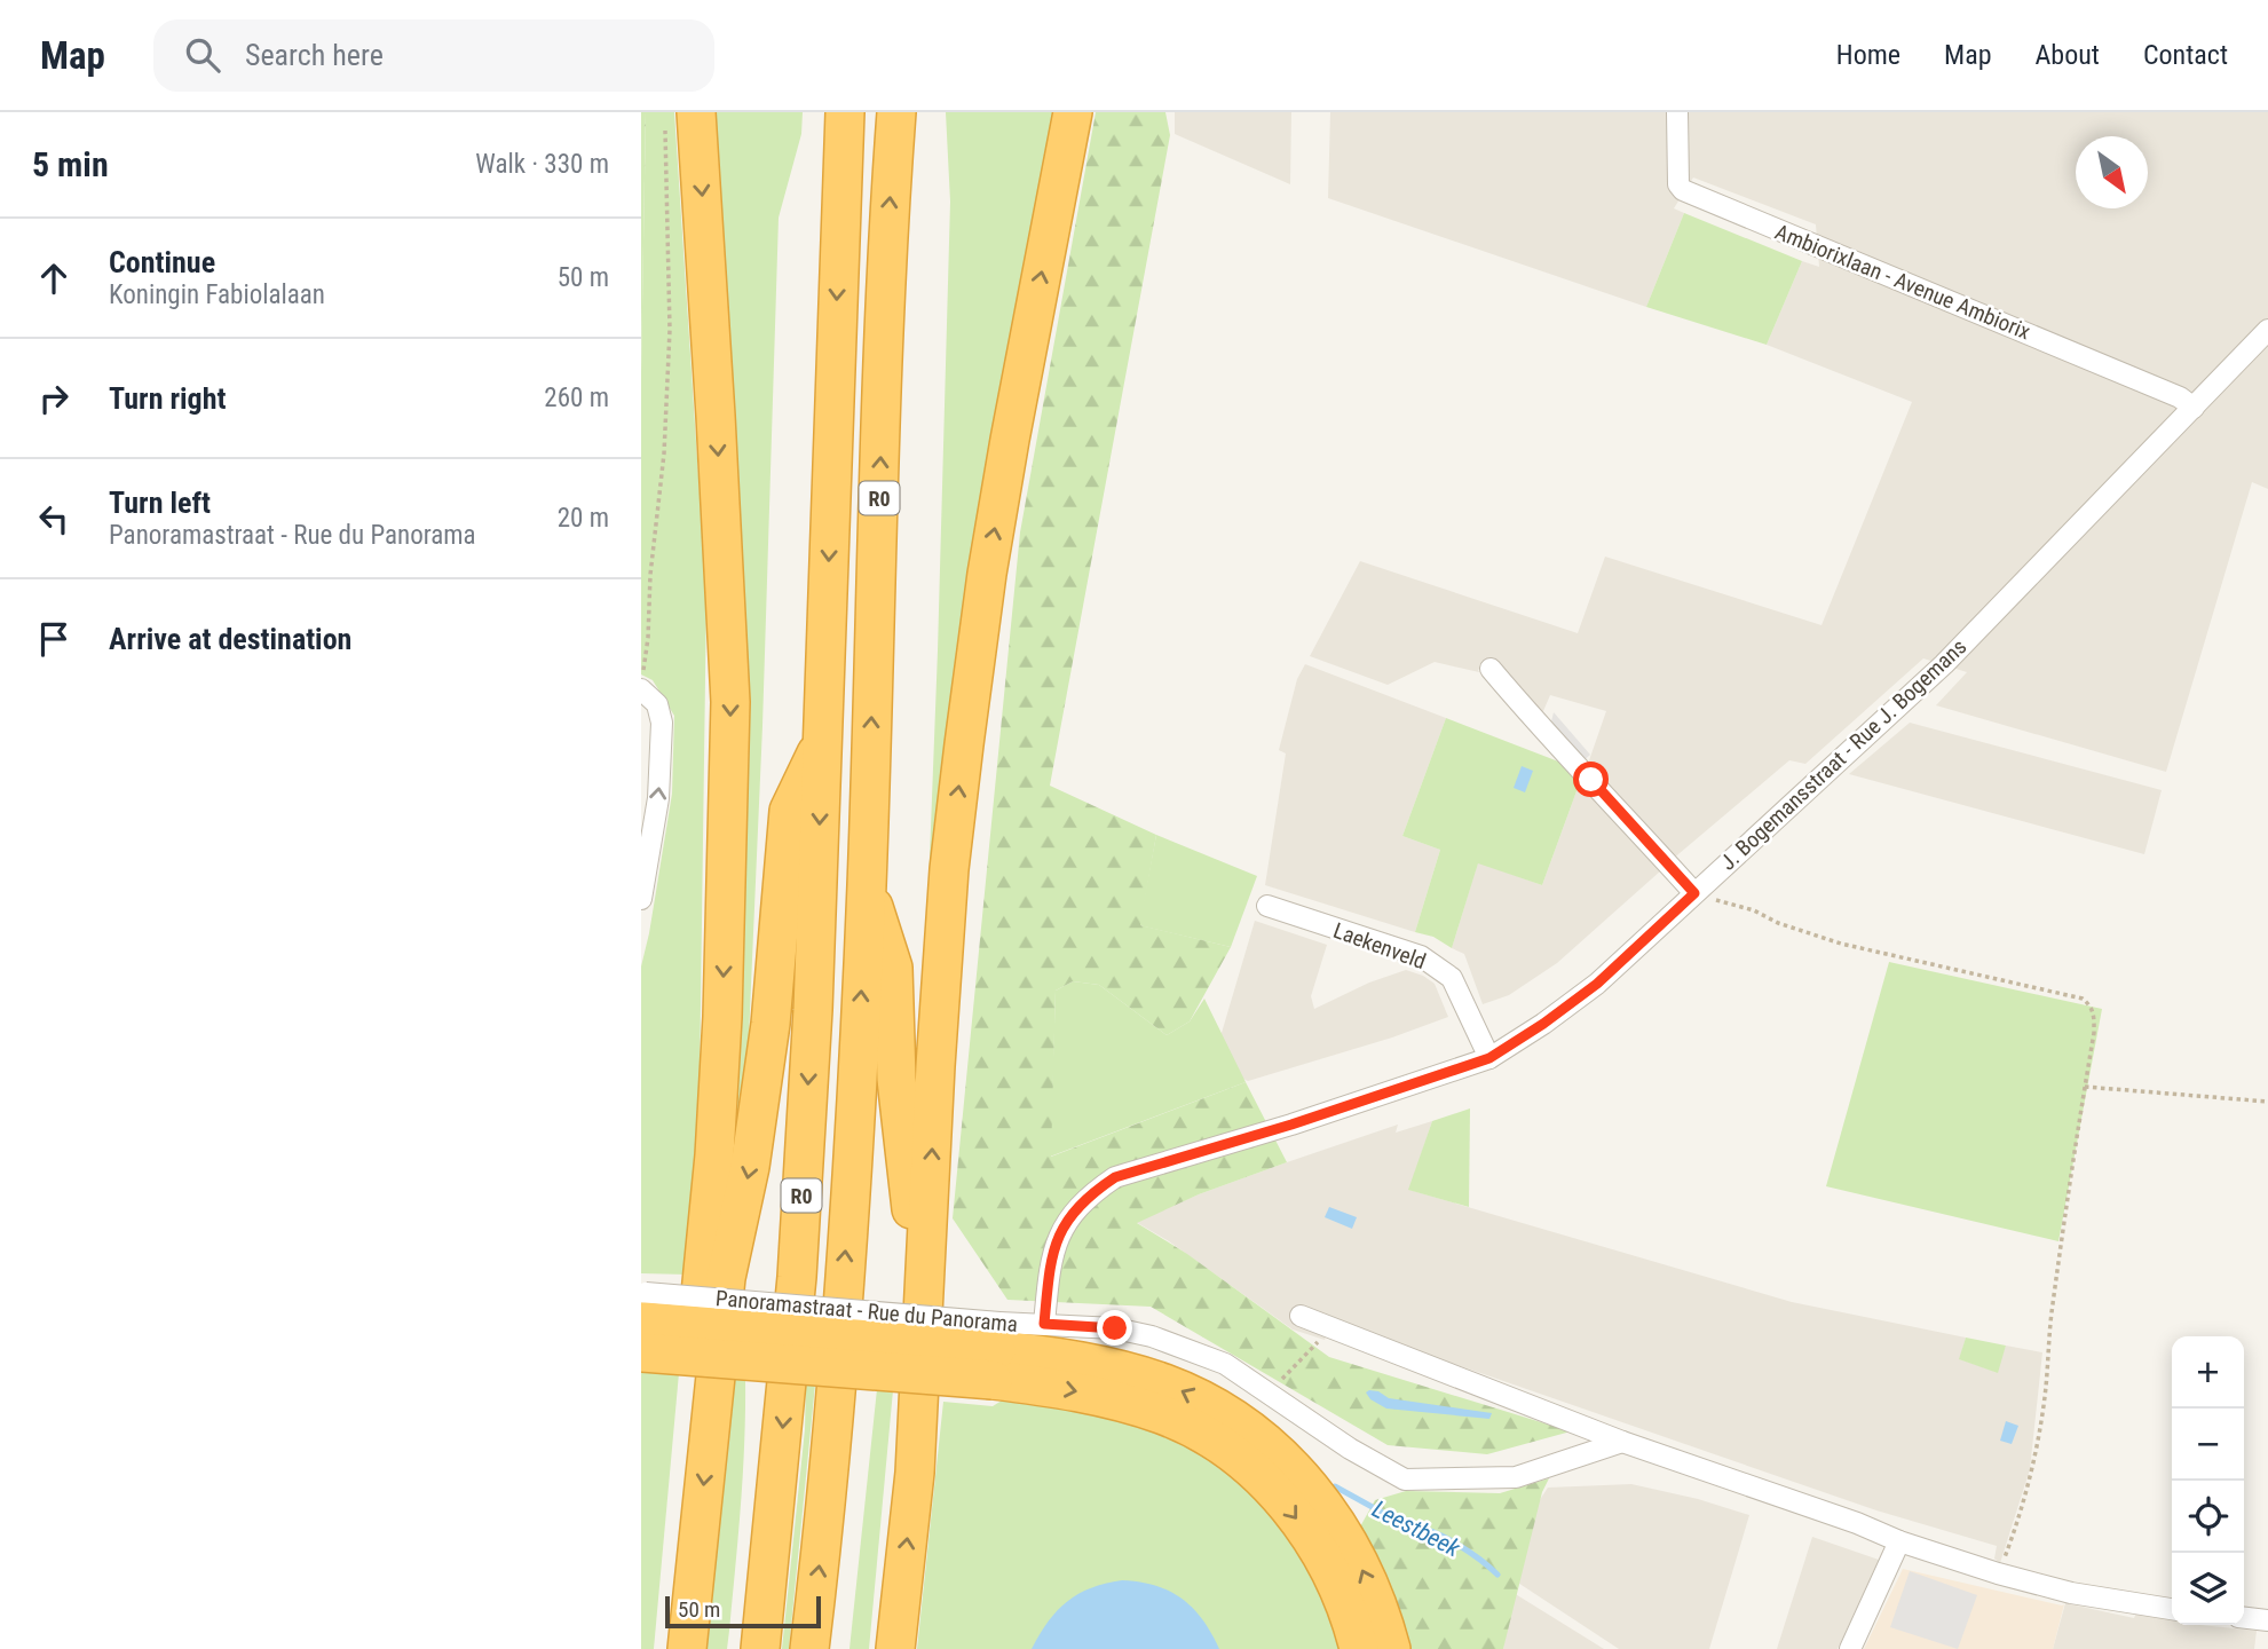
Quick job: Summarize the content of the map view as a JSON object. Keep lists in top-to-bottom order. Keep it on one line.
{"streets":{"highway":["R0"],"street":["Ambiorixlaan - Avenue Ambiorix","J. Bogemansstraat - Rue J. Bogemans","Laekenveld","Panoramastraat - Rue du Panorama"]},"crossings":[["Ambiorixlaan - Avenue Ambiorix","J. Bogemansstraat - Rue J. Bogemans"],["J. Bogemansstraat - Rue J. Bogemans","Laekenveld"],["J. Bogemansstraat - Rue J. Bogemans","Panoramastraat - Rue du Panorama"]],"water":["Leestbeek"],"scale_bar":"50 m","north":"bottom right","page":{"header":"Map","search":"Search here","nav":["Home","Map","About","Contact"],"heading":["5 min","Walk · 330 m"],"list":[["Continue","Koningin Fabiolalaan","50 m"],["Turn right","260 m"],["Turn left","Panoramastraat - Rue du Panorama","20 m"],"Arrive at destination"],"map_buttons":["+","−"],"scale":"50 m"}}
